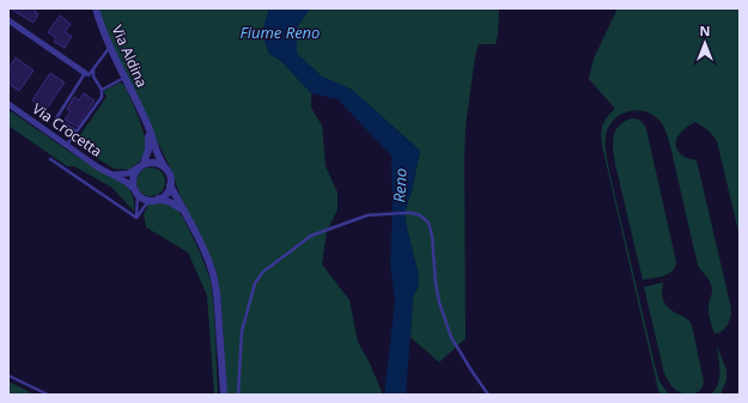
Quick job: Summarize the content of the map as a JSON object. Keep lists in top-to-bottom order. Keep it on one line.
{"streets":{"street":["Via Aldina","Via Crocetta"]},"crossings":[["Via Aldina","Via Crocetta"]],"water":["Fiume Reno","Reno"],"north":"top"}
